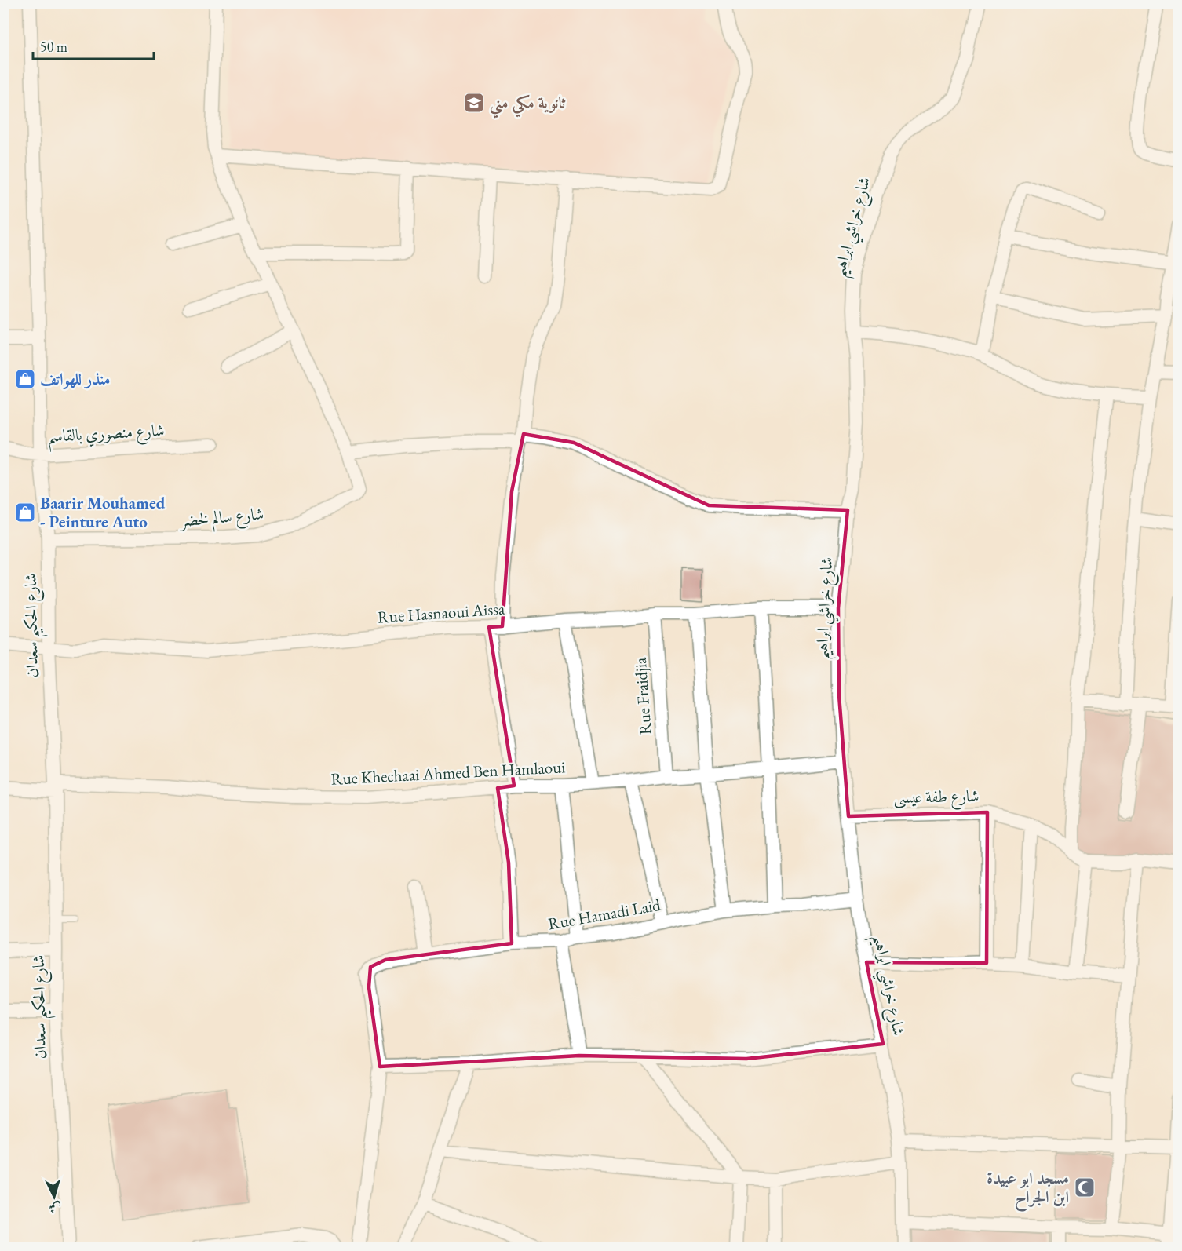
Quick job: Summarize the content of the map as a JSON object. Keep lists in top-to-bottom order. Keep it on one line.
{"streets":{"street":["شارع خراشي ابراهيم","شارع منصوري بالقاسم","شارع سالم لخضر","Rue Hasnaoui Aissa","شارع الحكيم سعدان","Rue Fraidjia","Rue Khechaai Ahmed Ben Hamlaoui","شارع طفة عيسى","Rue Hamadi Laid"]},"crossings":[["شارع خراشي ابراهيم","Rue Hasnaoui Aissa"],["شارع خراشي ابراهيم","Rue Khechaai Ahmed Ben Hamlaoui"],["شارع خراشي ابراهيم","شارع طفة عيسى"],["شارع خراشي ابراهيم","Rue Hamadi Laid"],["شارع منصوري بالقاسم","شارع الحكيم سعدان"],["شارع سالم لخضر","شارع الحكيم سعدان"],["Rue Hasnaoui Aissa","شارع الحكيم سعدان"],["Rue Hasnaoui Aissa","Rue Fraidjia"],["شارع الحكيم سعدان","Rue Khechaai Ahmed Ben Hamlaoui"],["Rue Fraidjia","Rue Khechaai Ahmed Ben Hamlaoui"]],"places":{"school or university":["ثانوية مكي مني"],"shop":["منذر للهواتف","Baarir Mouhamed - Peinture Auto"],"mosque":["مسجد ابو عبيدة ابن الجراح"]},"scale_bar":"50 m","north":"bottom"}
